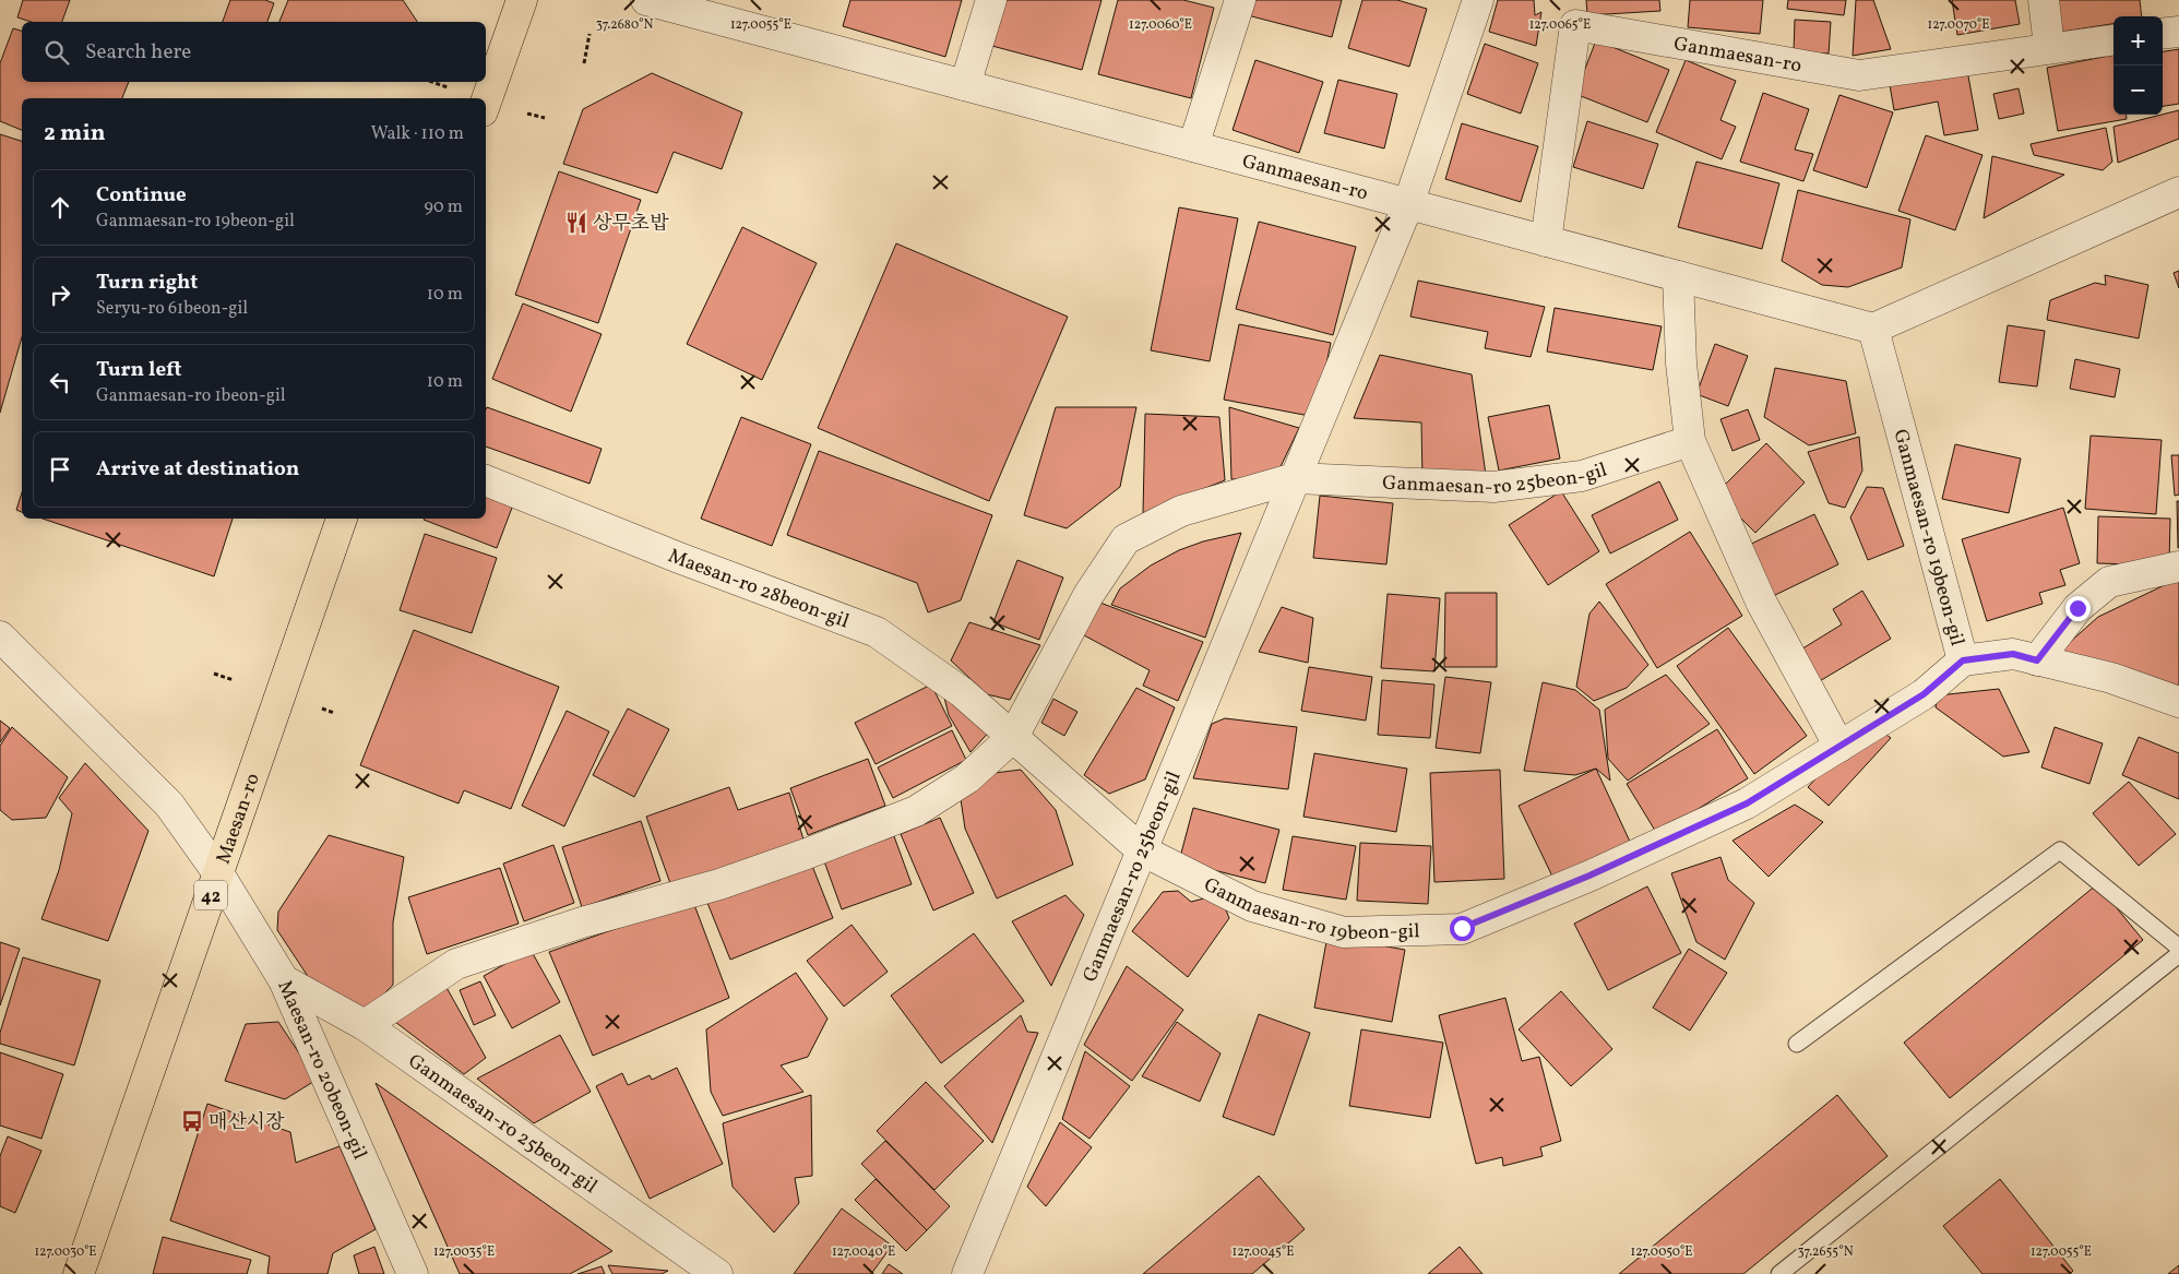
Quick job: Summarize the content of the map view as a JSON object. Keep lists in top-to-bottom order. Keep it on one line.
{"streets":{"main road":["Maesan-ro","42"],"street":["Ganmaesan-ro","Ganmaesan-ro 25beon-gil","Ganmaesan-ro 19beon-gil","Maesan-ro 28beon-gil","Maesan-ro 20beon-gil"]},"crossings":[["Ganmaesan-ro","Ganmaesan-ro 25beon-gil"],["Ganmaesan-ro","Ganmaesan-ro 19beon-gil"],["Ganmaesan-ro 25beon-gil","Ganmaesan-ro 19beon-gil"],["Ganmaesan-ro 25beon-gil","Maesan-ro 28beon-gil"],["Ganmaesan-ro 25beon-gil","Maesan-ro 20beon-gil"],["Ganmaesan-ro 19beon-gil","Maesan-ro 28beon-gil"],["Maesan-ro","Maesan-ro 20beon-gil"]],"places":{"restaurant":["상무초밥"],"bus stop":["매산시장"]},"page":{"map_buttons":["+","−"],"search":"Search here","heading":["2 min","Walk · 110 m"],"list":[["Continue","Ganmaesan-ro 19beon-gil","90 m"],["Turn right","Seryu-ro 61beon-gil","10 m"],["Turn left","Ganmaesan-ro 1beon-gil","10 m"],"Arrive at destination"]},"coordinates":["127.0055°E","127.0060°E","127.0065°E","127.0070°E","37.2680°N","37.2655°N","127.0030°E","127.0035°E","127.0040°E","127.0045°E","127.0050°E"]}
